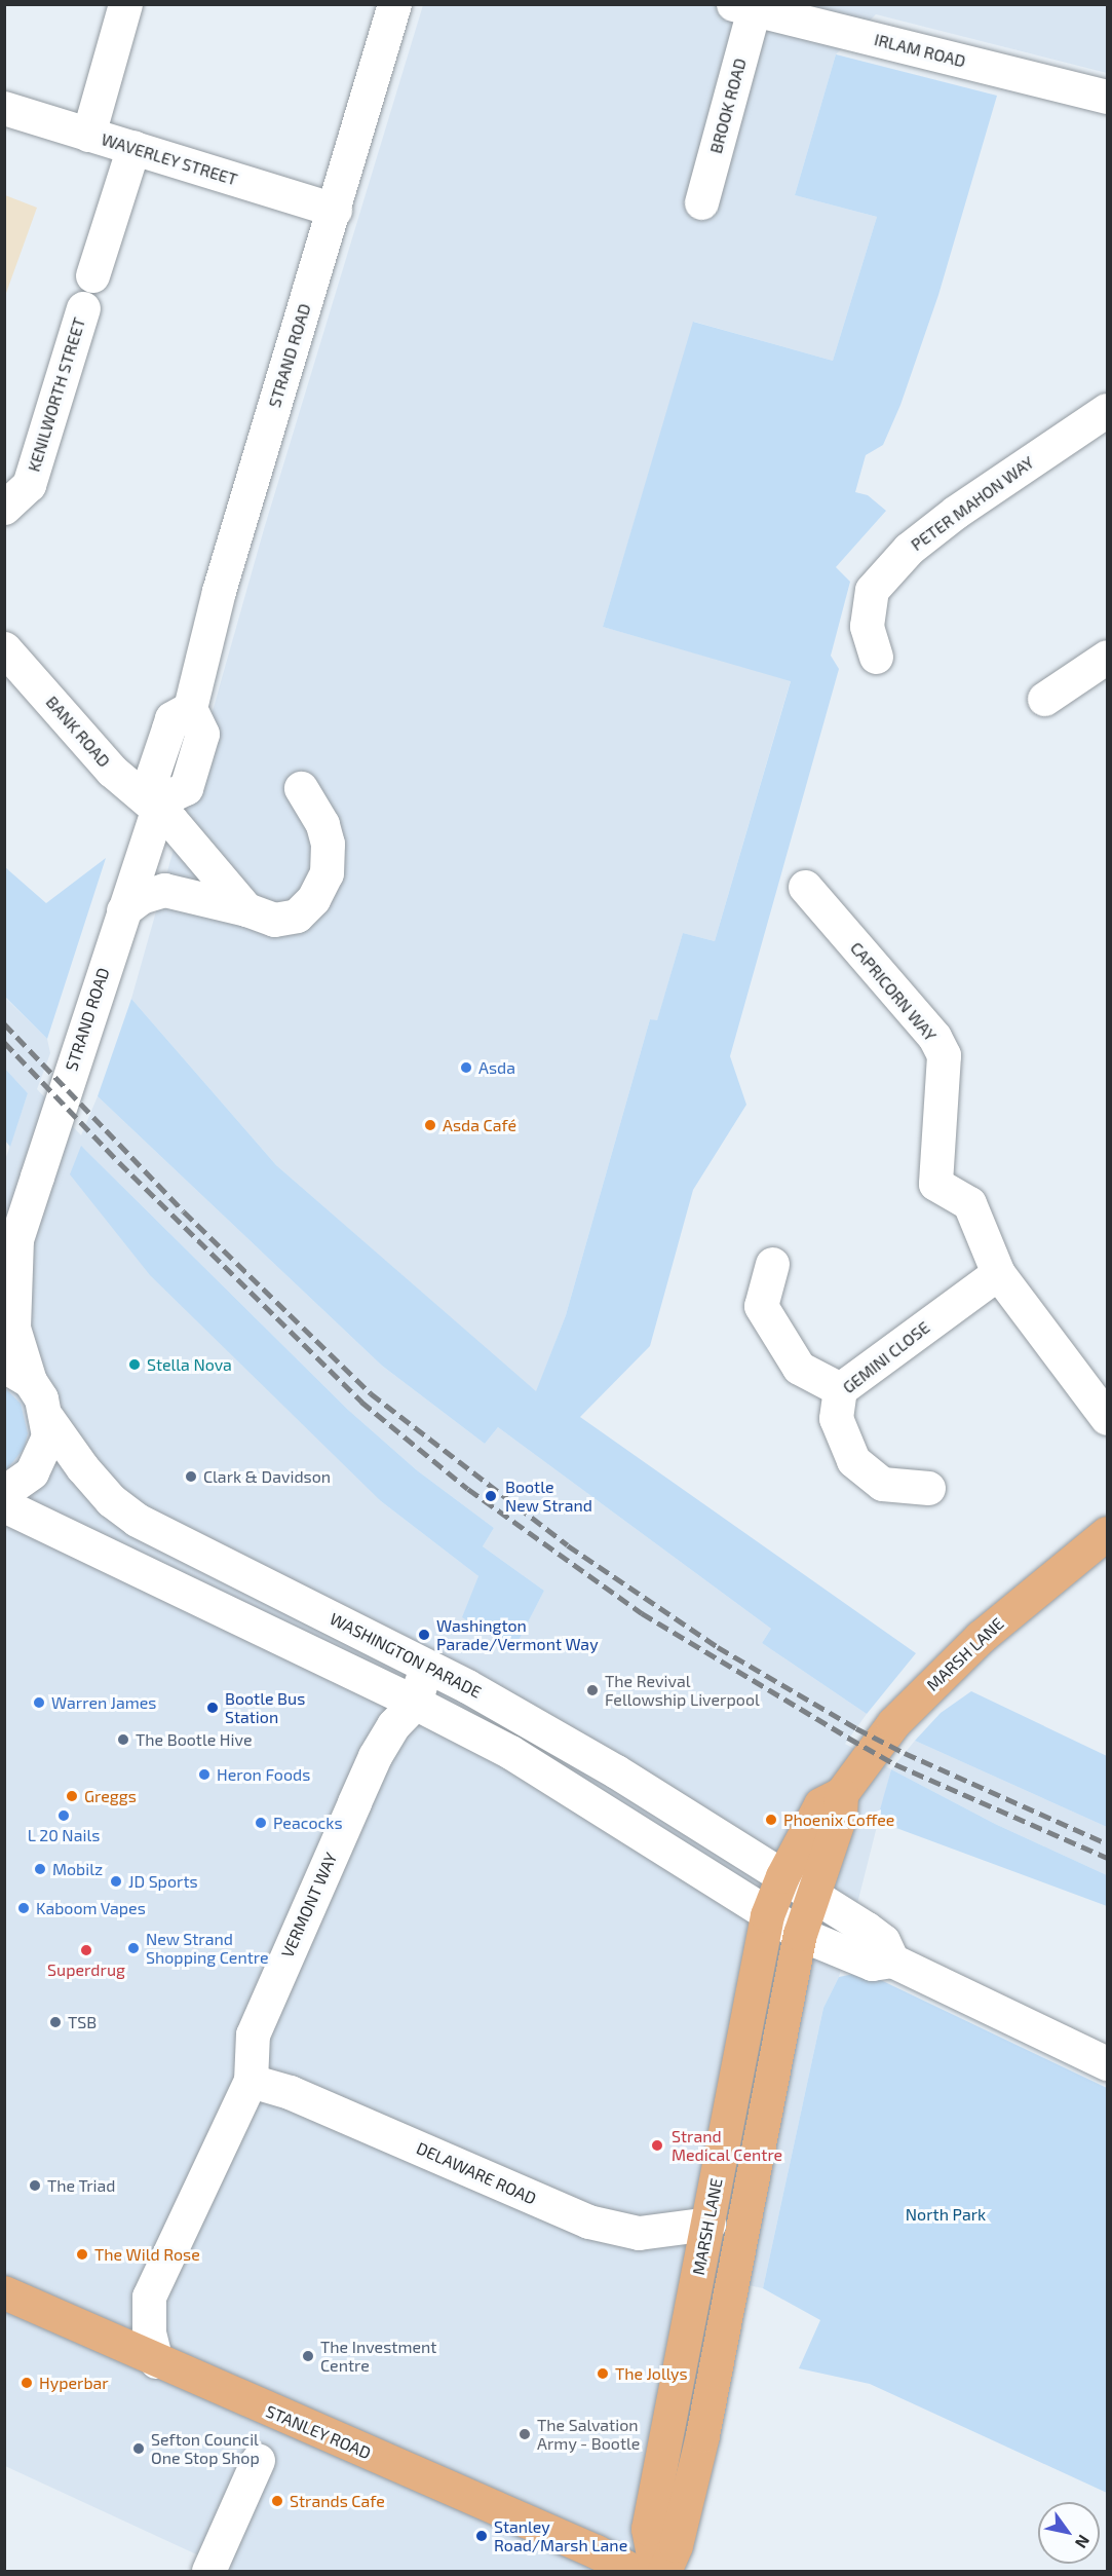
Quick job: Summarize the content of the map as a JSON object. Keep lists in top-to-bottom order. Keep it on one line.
{"streets":{"main road":["MARSH LANE","STANLEY ROAD"],"street":["IRLAM ROAD","BROOK ROAD","WAVERLEY STREET","STRAND ROAD","KENILWORTH STREET","PETER MAHON WAY","BANK ROAD","CAPRICORN WAY","GEMINI CLOSE","WASHINGTON PARADE","VERMONT WAY","DELAWARE ROAD"]},"crossings":[["IRLAM ROAD","BROOK ROAD"],["WAVERLEY STREET","STRAND ROAD"],["STRAND ROAD","BANK ROAD"],["STRAND ROAD","WASHINGTON PARADE"],["CAPRICORN WAY","GEMINI CLOSE"],["MARSH LANE","WASHINGTON PARADE"],["MARSH LANE","DELAWARE ROAD"],["WASHINGTON PARADE","VERMONT WAY"],["VERMONT WAY","DELAWARE ROAD"],["VERMONT WAY","STANLEY ROAD"]],"parks":["North Park"],"places":["Asda","Asda Café","Stella Nova","Clark & Davidson","Bootle New Strand","Washington Parade/Vermont Way","The Revival Fellowship Liverpool","Warren James","Bootle Bus Station","The Bootle Hive","Heron Foods","Greggs","L 20 Nails","Phoenix Coffee","Peacocks","Mobilz","JD Sports","Kaboom Vapes","New Strand Shopping Centre","Superdrug","TSB","Strand Medical Centre","The Triad","The Wild Rose","The Investment Centre","The Jollys","Hyperbar","The Salvation Army - Bootle","Sefton Council One Stop Shop","Strands Cafe","Stanley Road/Marsh Lane"],"north":"bottom right"}
